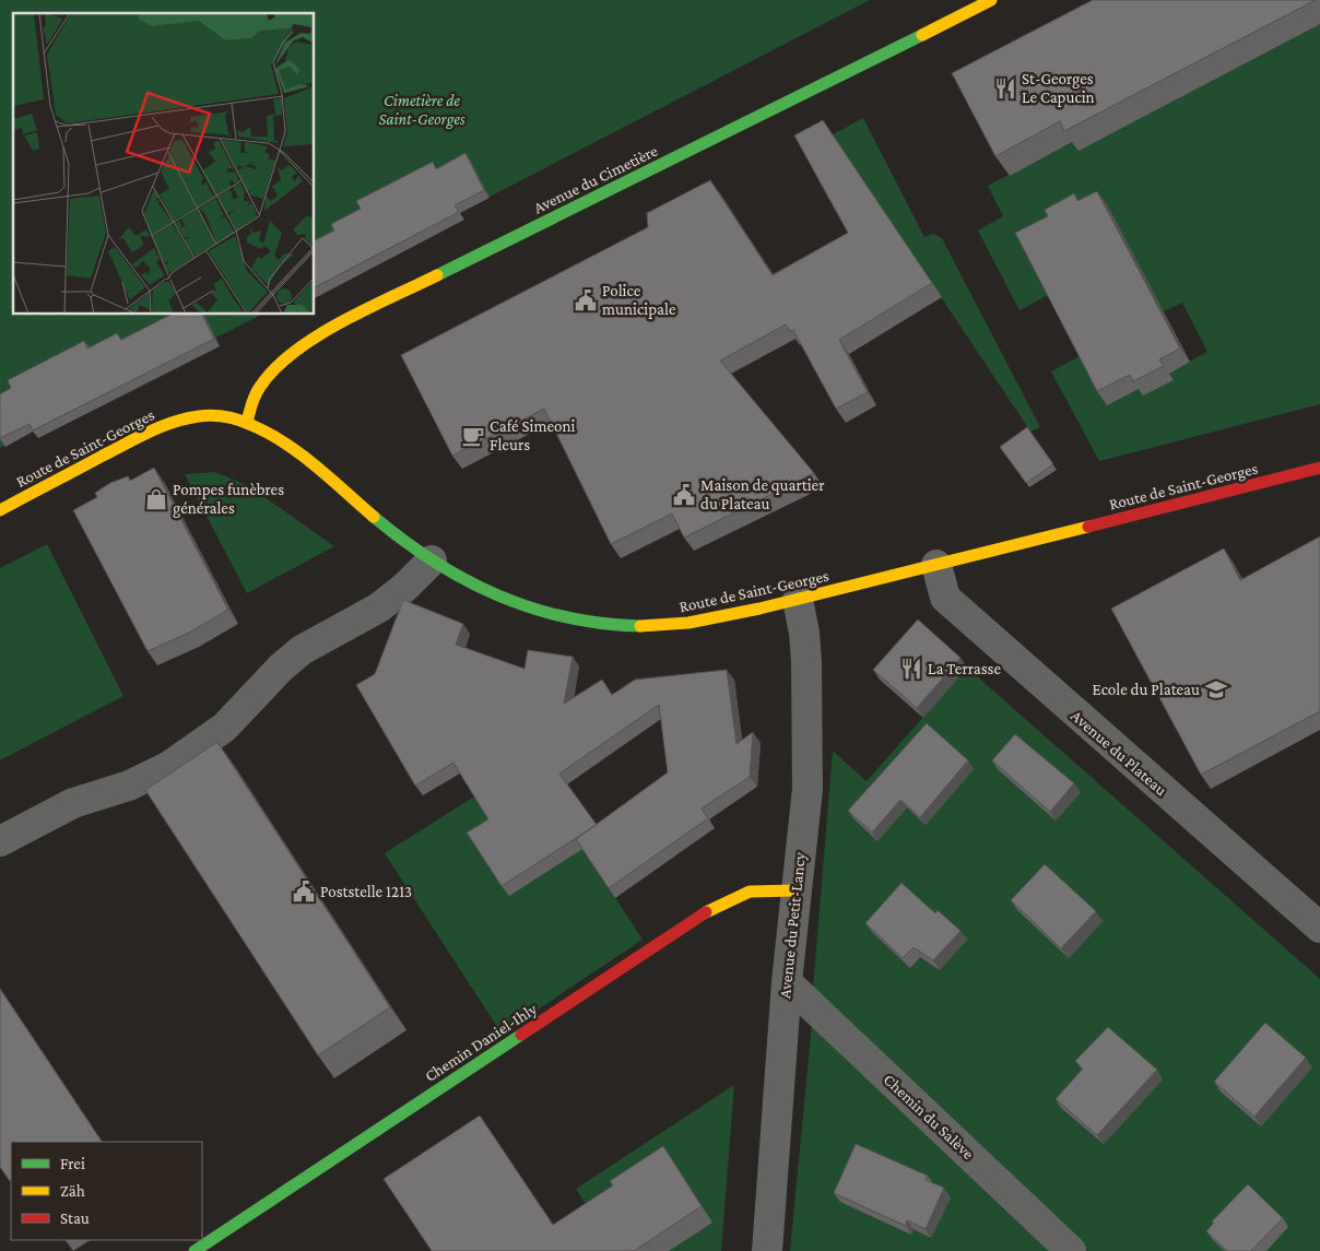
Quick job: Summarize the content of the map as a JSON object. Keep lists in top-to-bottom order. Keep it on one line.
{"streets":{"street":["Avenue du Cimetière","Route de Saint-Georges","Avenue du Plateau","Avenue du Petit-Lancy","Chemin Daniel-Ihly","Chemin du Salève"]},"crossings":[["Avenue du Cimetière","Route de Saint-Georges"],["Route de Saint-Georges","Avenue du Plateau"],["Route de Saint-Georges","Avenue du Petit-Lancy"],["Avenue du Petit-Lancy","Chemin Daniel-Ihly"],["Avenue du Petit-Lancy","Chemin du Salève"]],"parks":["Cimetière de Saint-Georges"],"places":{"restaurant":["St-Georges Le Capucin","La Terrasse"],"public building":["Police municipale","Maison de quartier du Plateau","Poststelle 1213"],"cafe":["Café Simeoni Fleurs"],"shop":["Pompes funèbres générales"],"school or university":["Ecole du Plateau"]},"legend":["Frei","Zäh","Stau"]}
